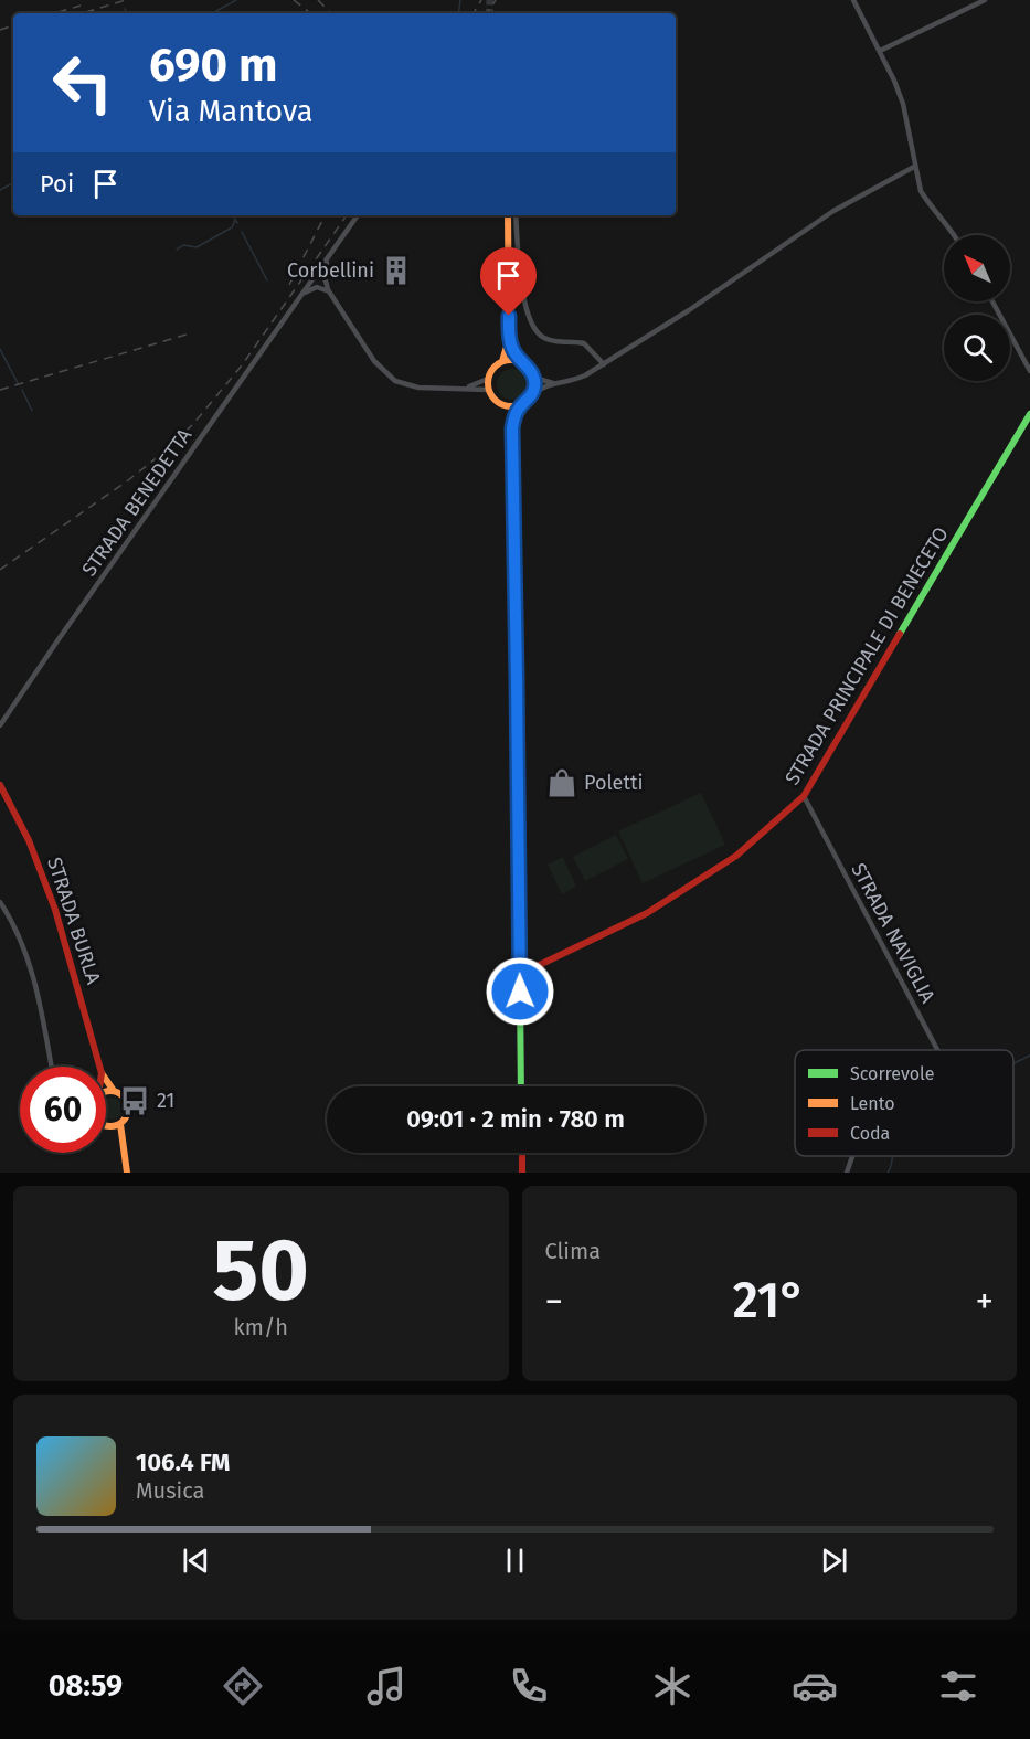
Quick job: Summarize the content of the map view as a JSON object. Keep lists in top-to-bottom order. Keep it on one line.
{"streets":{"main road":["STRADA PRINCIPALE DI BENECETO","STRADA BURLA"],"street":["STRADA BENEDETTA","STRADA NAVIGLIA"]},"crossings":[["STRADA PRINCIPALE DI BENECETO","STRADA NAVIGLIA"]],"places":{"building":["Corbellini"],"shop":["Poletti"],"bus stop":["21"]},"legend":["Scorrevole","Lento","Coda"],"north":"top left","page":{"turn":["690 m","Via Mantova"],"then":"Poi","limit":"60","trip":"09:01 · 2 min · 780 m","tile":[["50","km/h"],"Clima"],"heat":["−","21°","+"],"song":["106.4 FM","Musica"],"tabs":"08:59"}}
